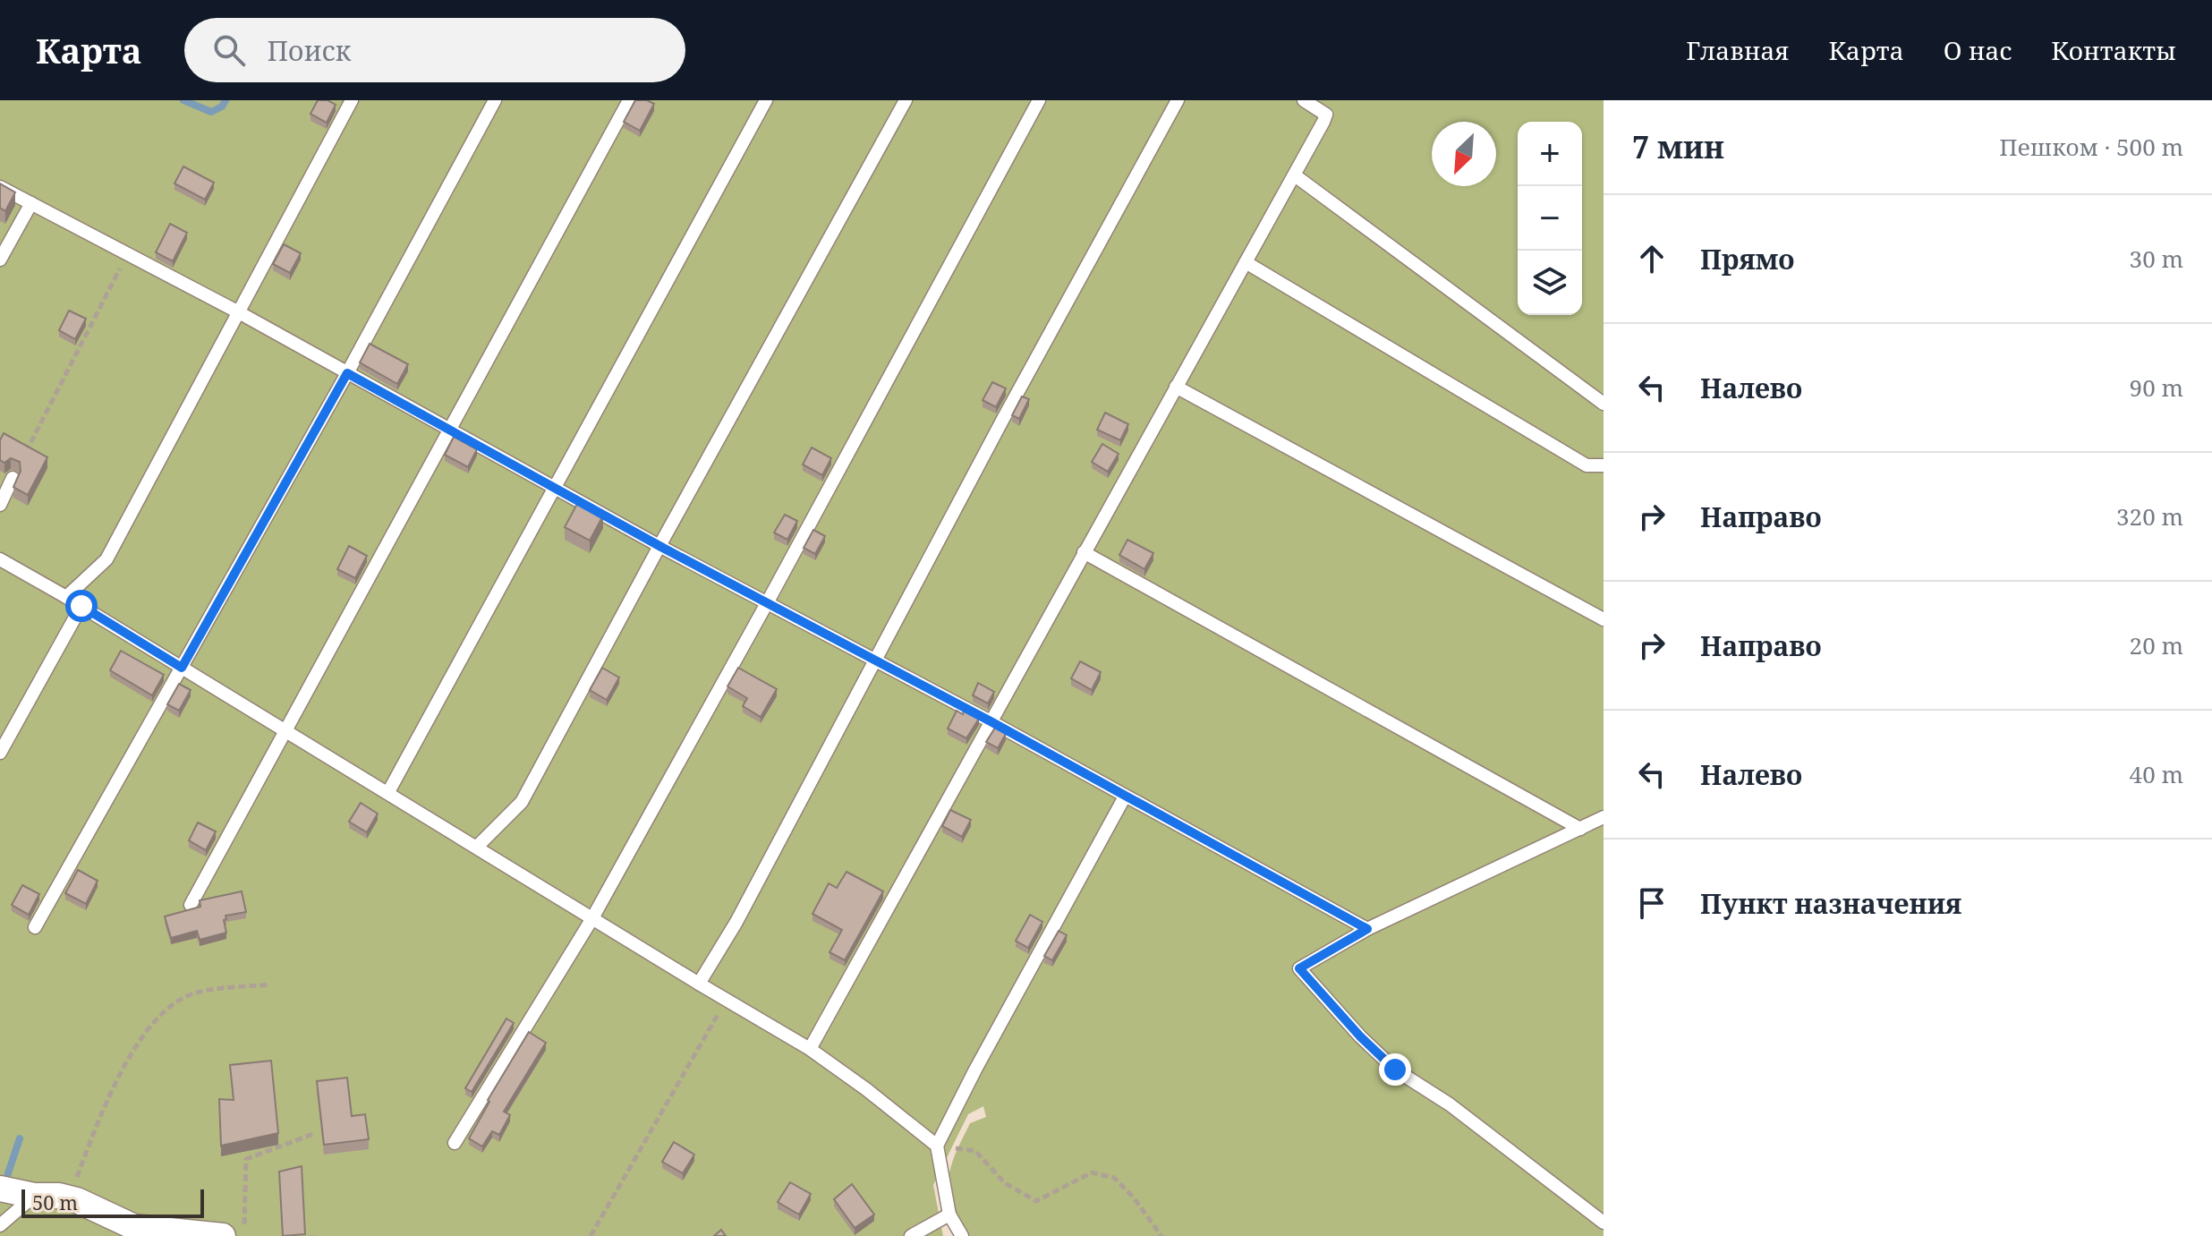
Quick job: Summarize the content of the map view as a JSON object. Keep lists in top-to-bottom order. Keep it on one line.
{"scale_bar":"50 m","north":"bottom left","page":{"header":"Карта","search":"Поиск","nav":["Главная","Карта","О нас","Контакты"],"heading":["7 мин","Пешком · 500 m"],"map_buttons":["+","−"],"list":[["Прямо","30 m"],["Налево","90 m"],["Направо","320 m"],["Направо","20 m"],["Налево","40 m"],"Пункт назначения"],"scale":"50 m"}}
